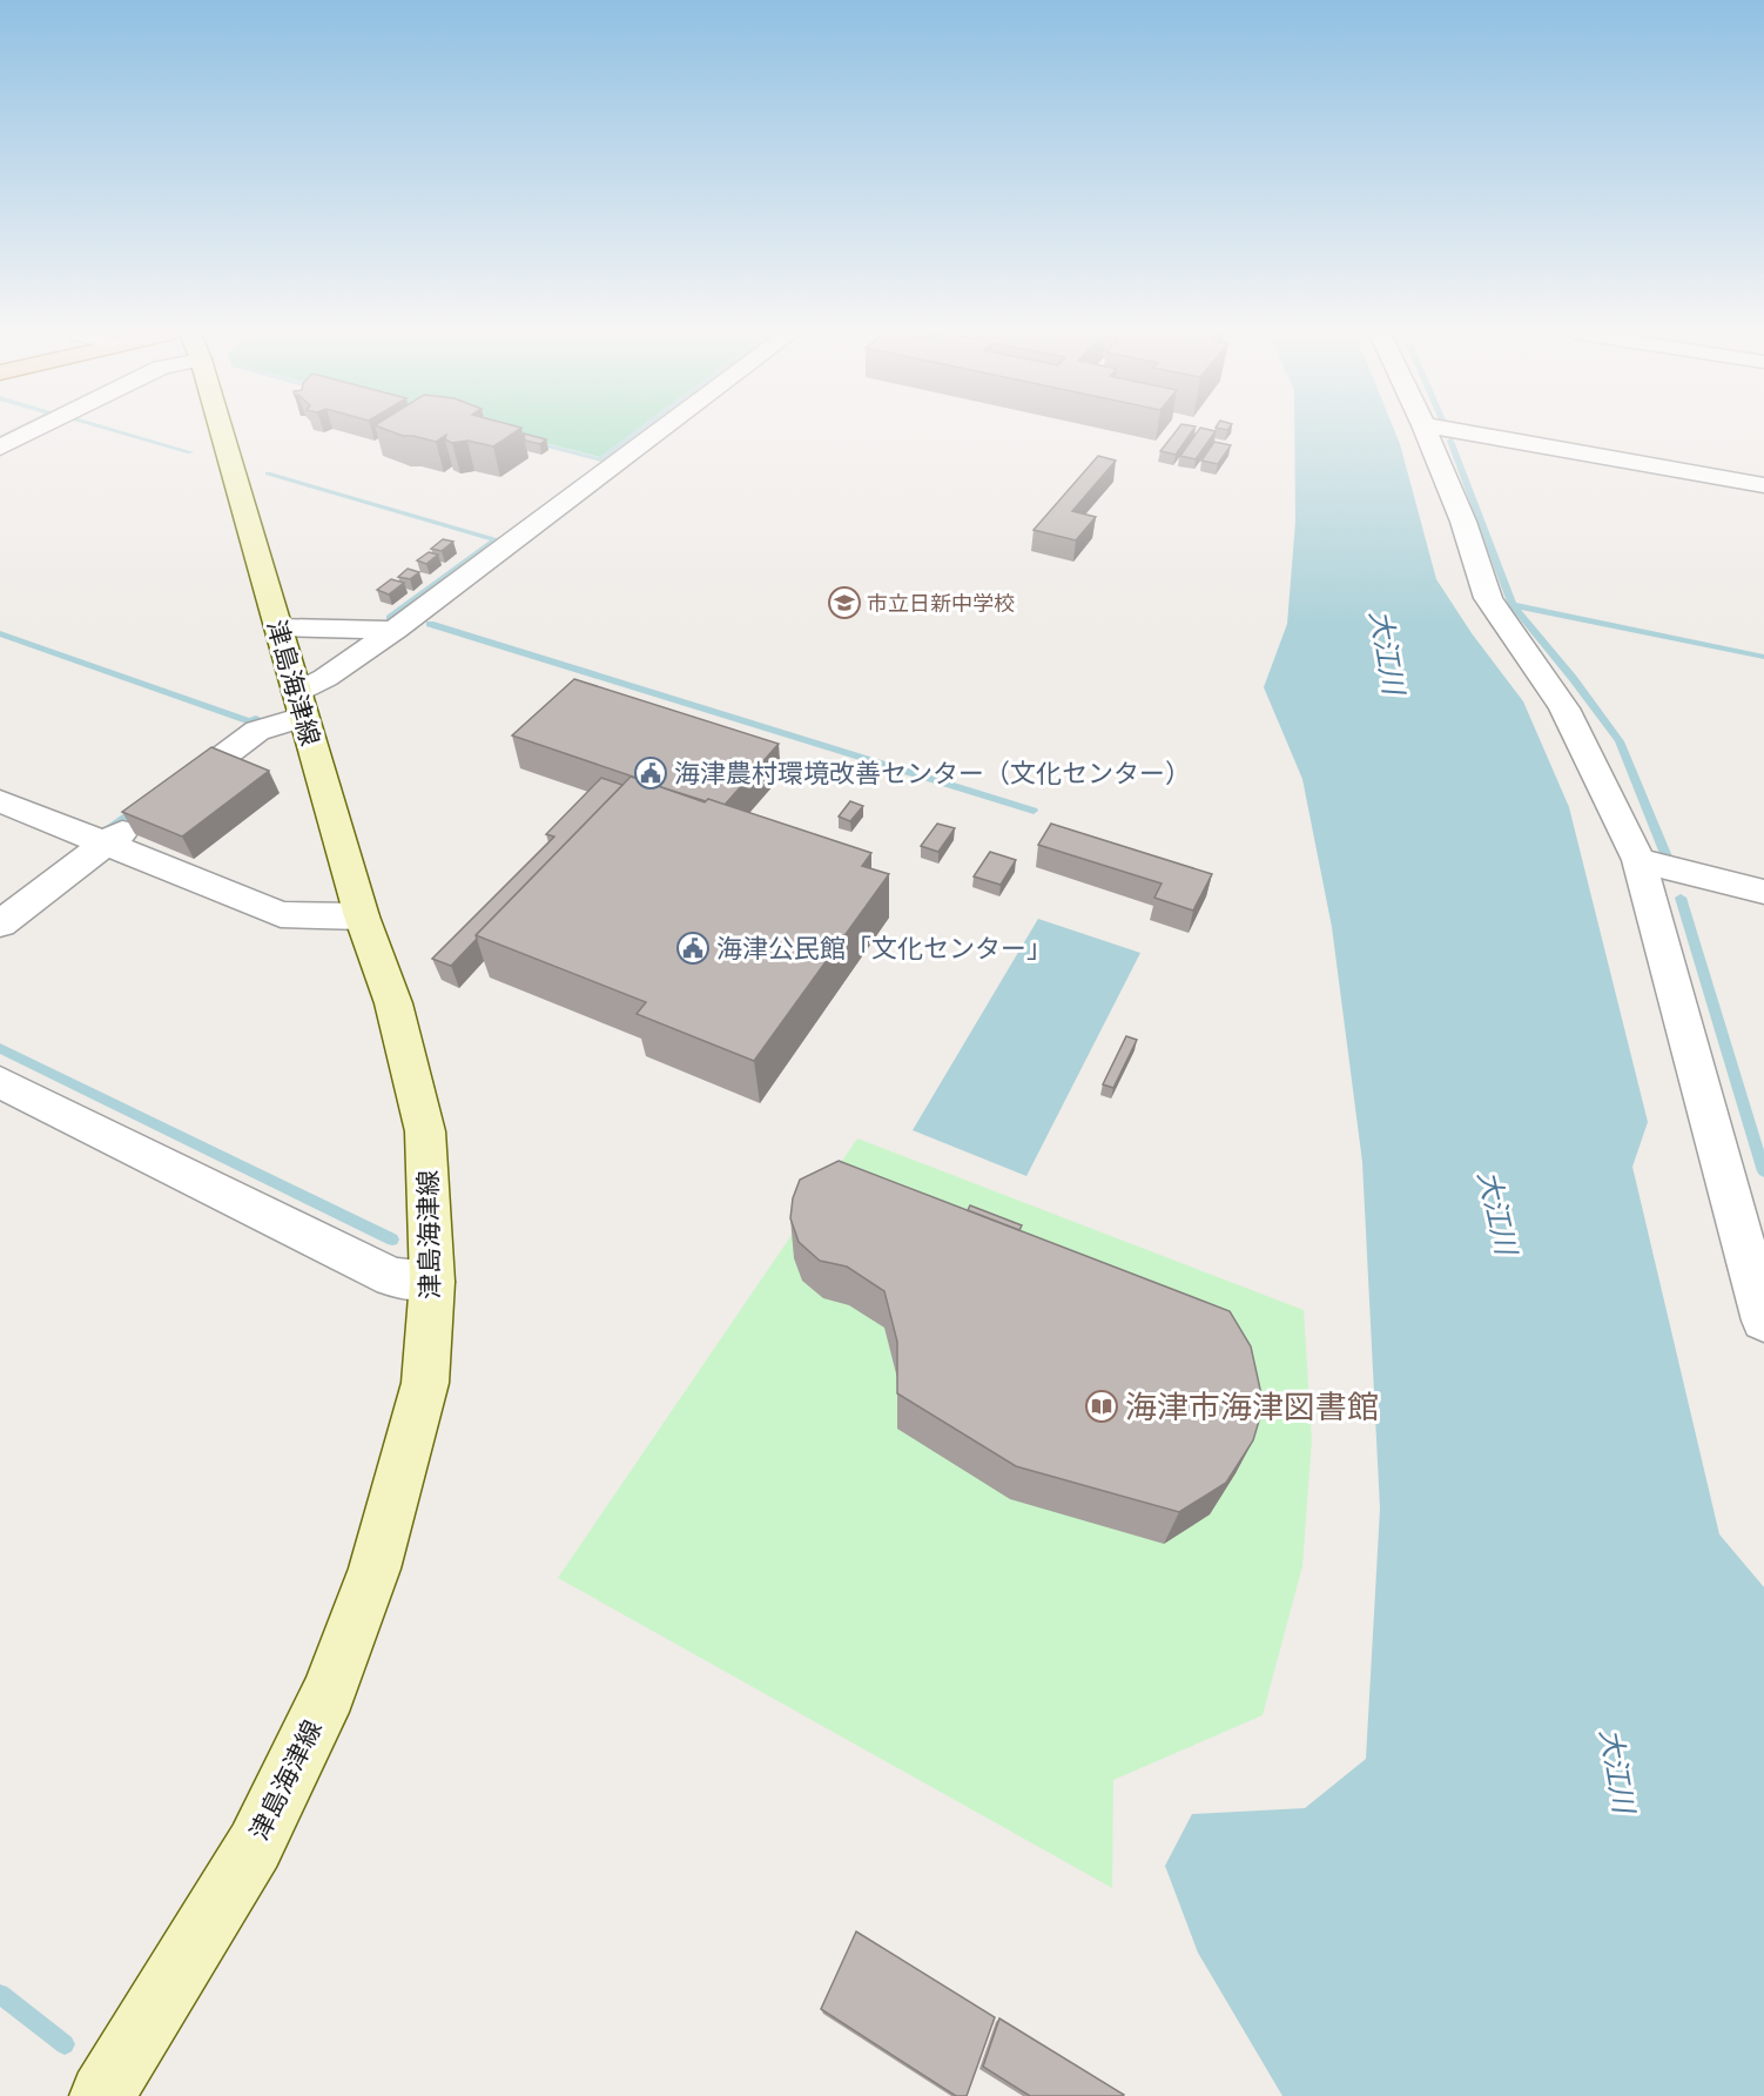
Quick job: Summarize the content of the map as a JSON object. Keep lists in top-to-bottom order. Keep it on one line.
{"streets":{"main road":["津島海津線"]},"water":["大江川"],"places":{"school or university":["市立日新中学校"],"public building":["海津農村環境改善センター（文化センター）","海津公民館「文化センター」"],"library":["海津市海津図書館"]}}
